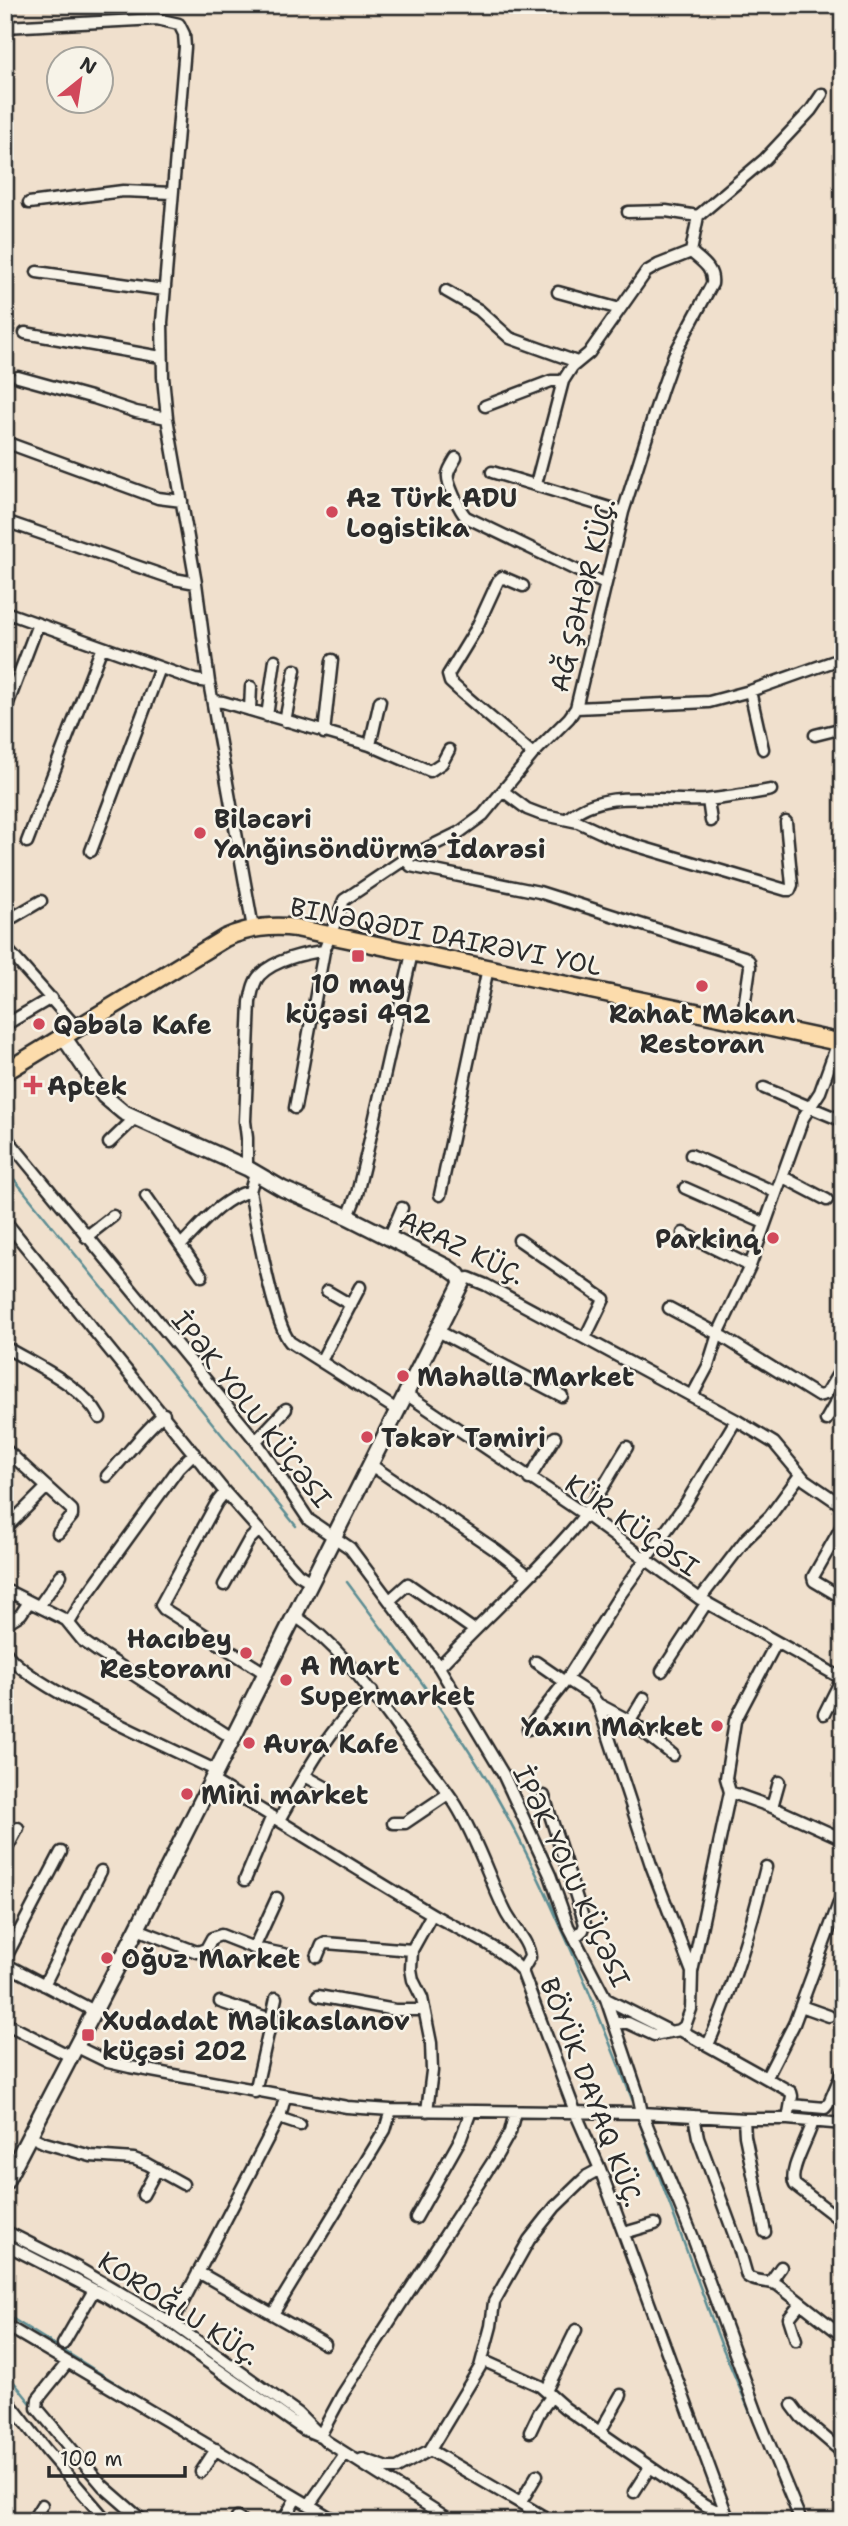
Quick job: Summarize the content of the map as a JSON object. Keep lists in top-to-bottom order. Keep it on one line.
{"streets":{"main road":["BINƏQƏDI DAIRƏVI YOL"],"street":["AĞ ŞƏHƏR KÜÇ.","ARAZ KÜÇ.","İPƏK YOLU KÜÇƏSI","KÜR KÜÇƏSI","BÖYÜK DAYAQ KÜÇ.","KOROĞLU KÜÇ."]},"crossings":[["AĞ ŞƏHƏR KÜÇ.","BINƏQƏDI DAIRƏVI YOL"],["BINƏQƏDI DAIRƏVI YOL","ARAZ KÜÇ."]],"places":{"other":["Az Türk ADU Logistika","Biləcəri Yanğinsöndürmə İdarəsi","Rahat Məkan Restoran","Qəbələ Kafe","Parkinq","Məhəllə Market","Təkər Təmiri","Hacıbey Restoranı","A Mart Supermarket","Yaxın Market","Aura Kafe","Mini market","Oğuz Market"],"transit":["10 may küçəsi 492","Xudadat Məlikaslanov küçəsi 202"],"health":["Aptek"]},"scale_bar":"100 m","north":"top right"}
